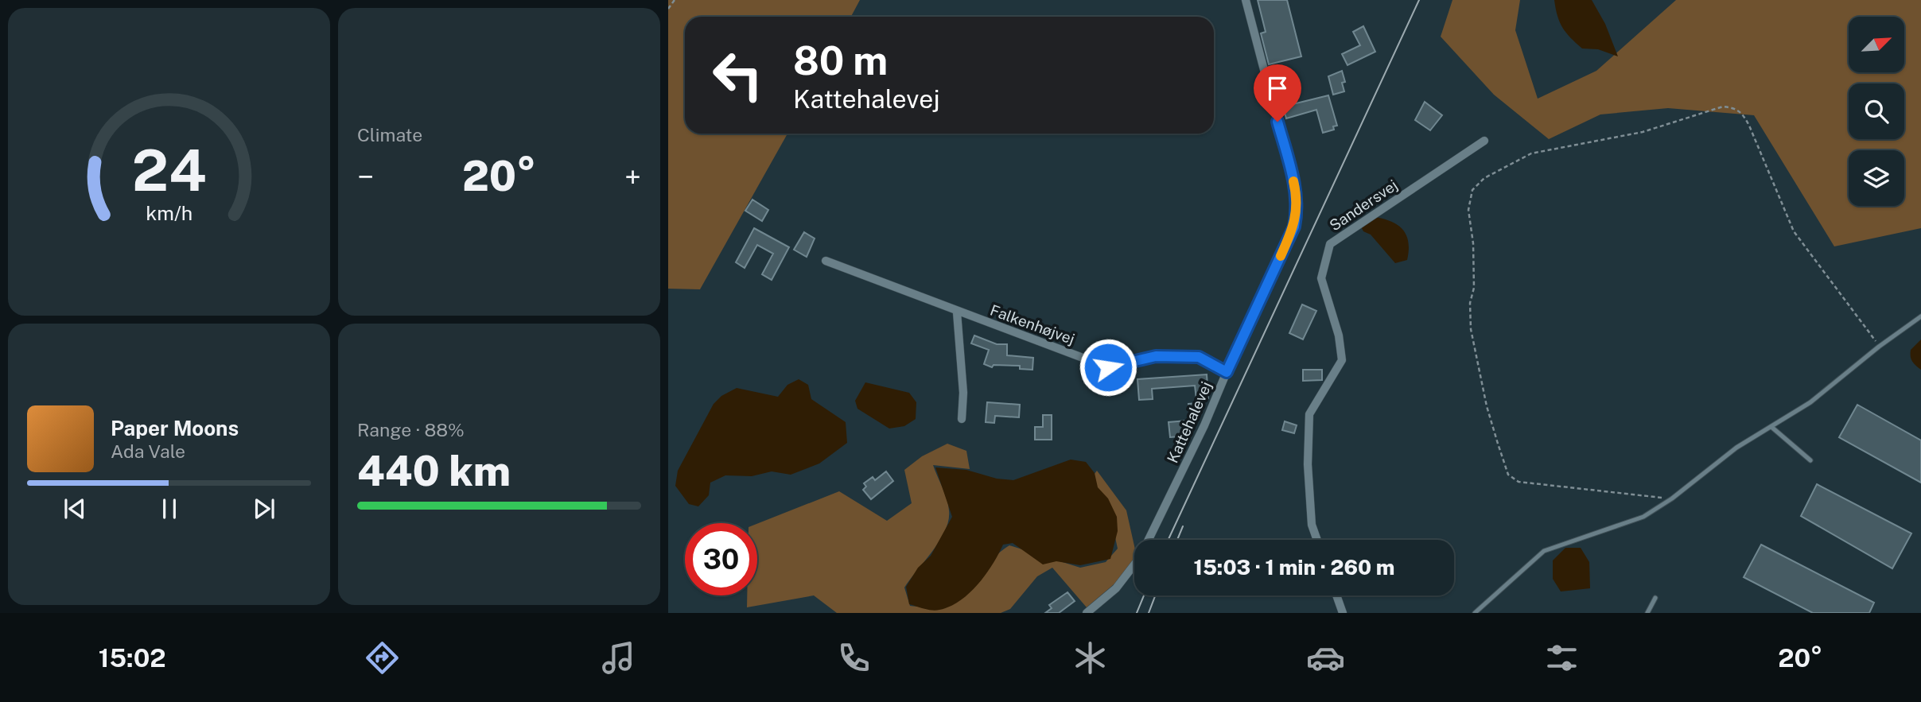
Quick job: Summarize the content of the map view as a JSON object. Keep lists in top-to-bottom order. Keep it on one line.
{"streets":{"street":["Sandersvej","Falkenhøjvej","Kattehalevej"]},"crossings":[["Falkenhøjvej","Kattehalevej"]],"north":"top right","page":{"tile":["Climate",["Range · 88%","440 km"]],"turn":["80 m","Kattehalevej"],"heat":["−","20°","+"],"song":["Paper Moons","Ada Vale"],"limit":"30","trip":"15:03 · 1 min · 260 m","tabs":["15:02","20°"],"gauge":["24","km/h"]}}
